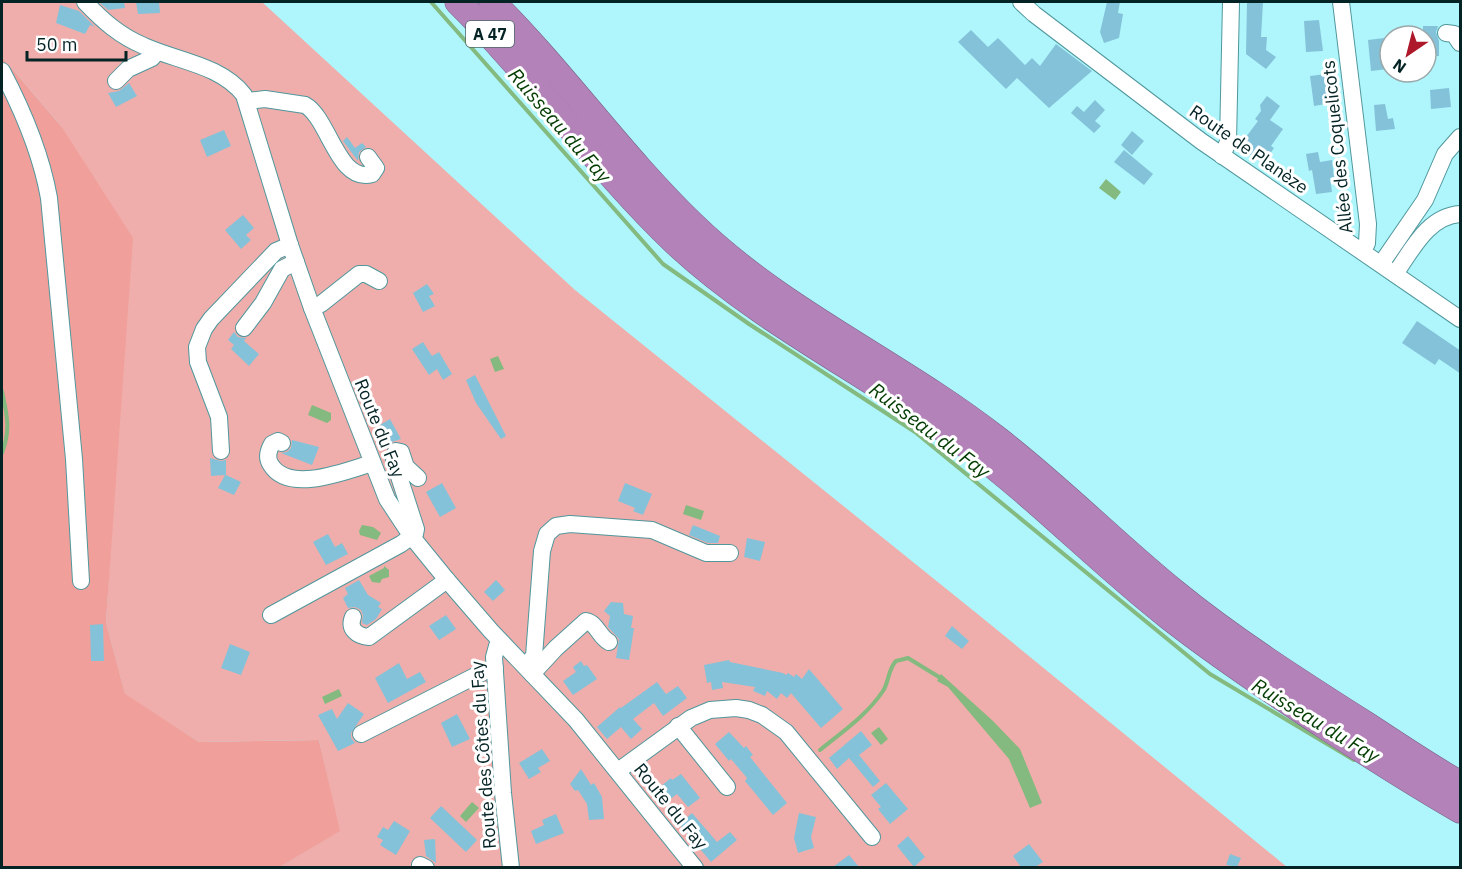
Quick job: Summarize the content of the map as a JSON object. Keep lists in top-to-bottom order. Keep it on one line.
{"streets":{"highway":["A 47"],"street":["Allée des Coquelicots","Route de Planèze","Route du Fay","Route des Côtes du Fay"]},"crossings":[["Allée des Coquelicots","Route de Planèze"],["Route du Fay","Route des Côtes du Fay"]],"water":["Ruisseau du Fay"],"scale_bar":"50 m","north":"bottom left"}
